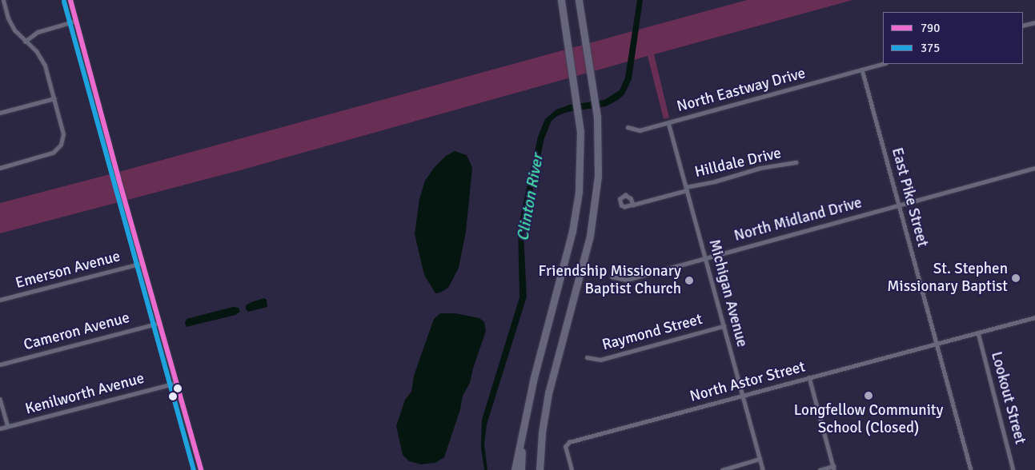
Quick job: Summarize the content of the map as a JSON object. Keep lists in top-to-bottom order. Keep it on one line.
{"streets":{"street":["North Eastway Drive","Hilldale Drive","East Pike Street","North Midland Drive","Emerson Avenue","Michigan Avenue","Cameron Avenue","Raymond Street","North Astor Street","Kenilworth Avenue","Lookout Street"]},"crossings":[["North Eastway Drive","East Pike Street"],["North Eastway Drive","Michigan Avenue"],["Hilldale Drive","Michigan Avenue"],["East Pike Street","North Midland Drive"],["East Pike Street","North Astor Street"],["North Midland Drive","Michigan Avenue"],["Michigan Avenue","Raymond Street"],["Michigan Avenue","North Astor Street"],["North Astor Street","Lookout Street"]],"water":["Clinton River"],"places":["St. Stephen Missionary Baptist","Friendship Missionary Baptist Church","Longfellow Community School (Closed)"],"lines":["transit line 790","transit line 375"],"legend":["790","375"]}
